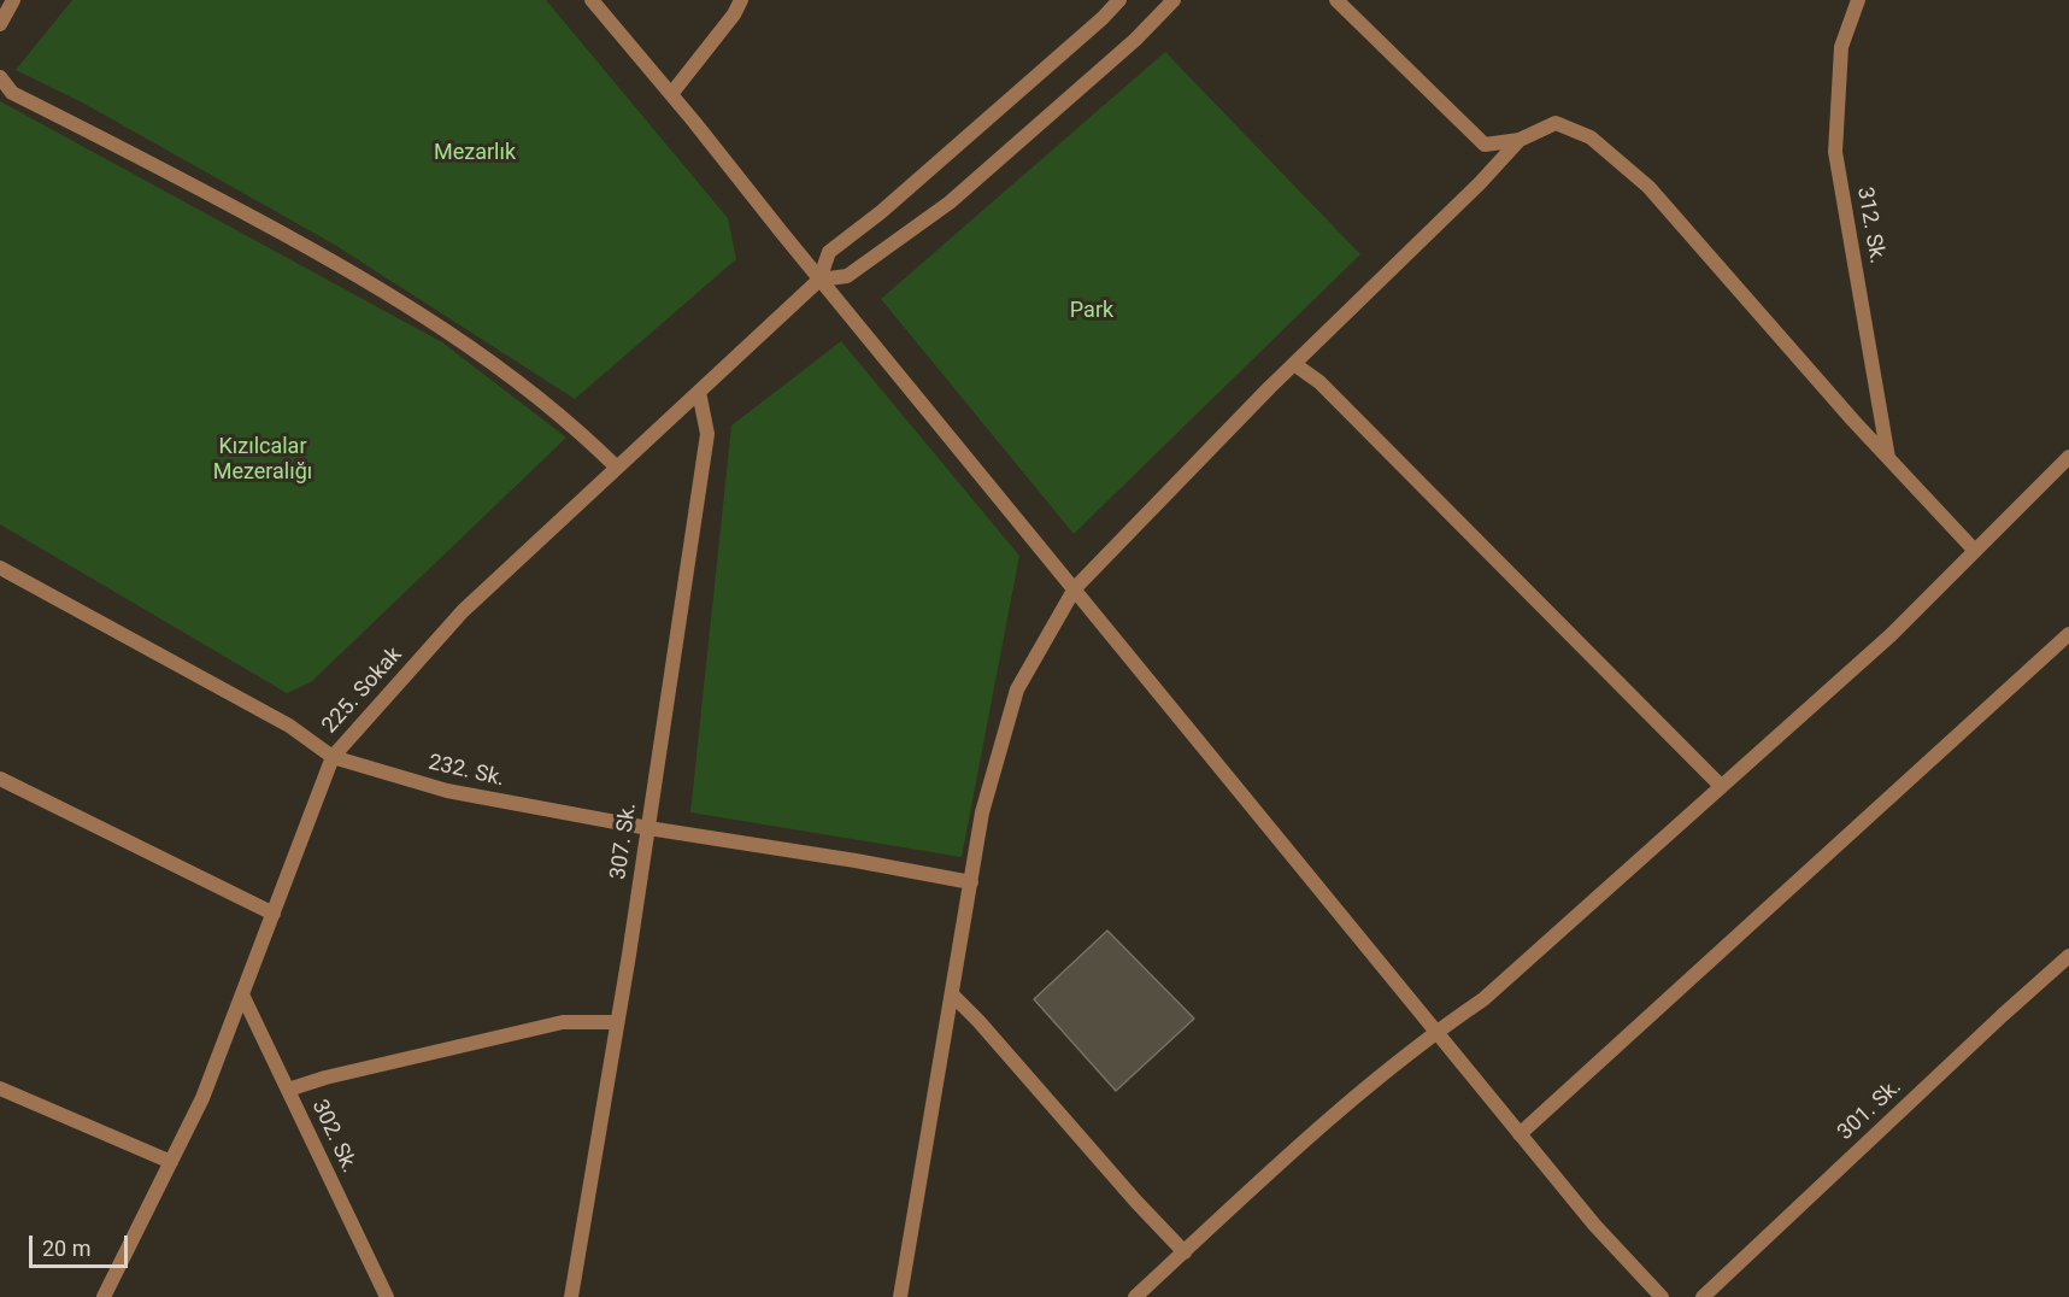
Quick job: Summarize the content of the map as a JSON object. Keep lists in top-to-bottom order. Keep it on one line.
{"streets":{"street":["312. Sk.","225. Sokak","232. Sk.","307. Sk.","301. Sk.","302. Sk."]},"crossings":[["225. Sokak","232. Sk."],["225. Sokak","307. Sk."],["225. Sokak","302. Sk."],["232. Sk.","307. Sk."]],"parks":["Mezarlık","Park","Kızılcalar Mezeralığı"],"scale_bar":"20 m"}
